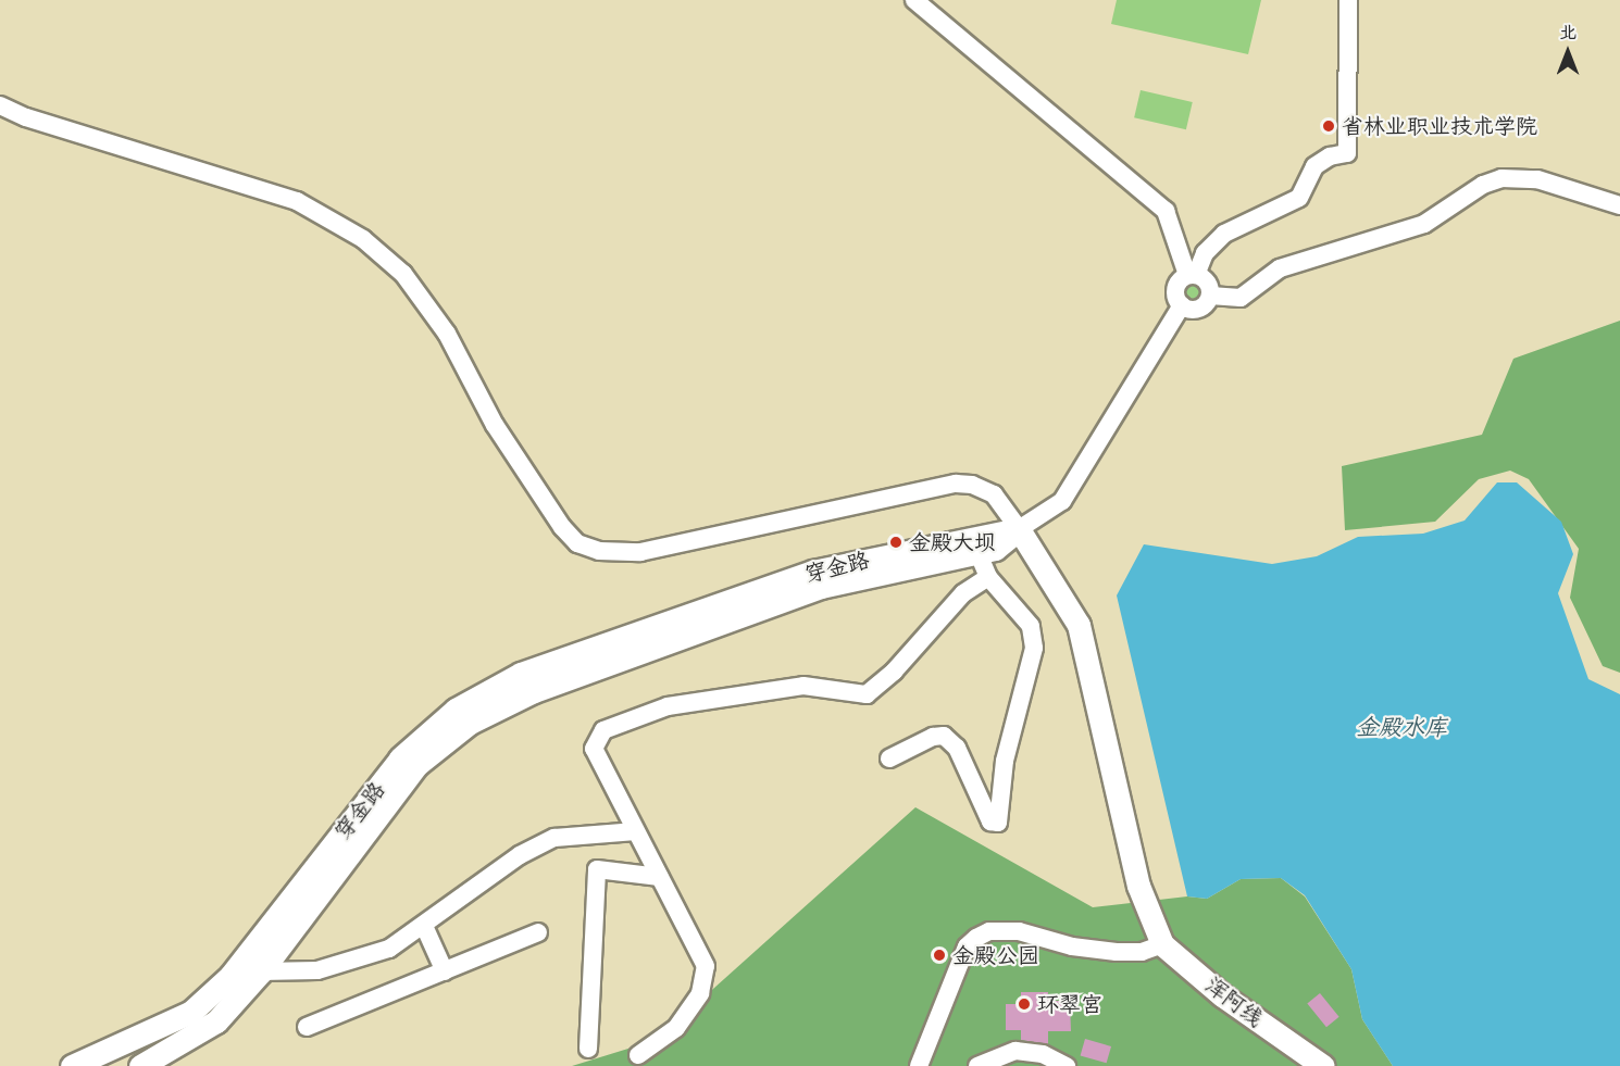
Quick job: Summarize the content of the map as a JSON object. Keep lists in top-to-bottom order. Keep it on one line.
{"streets":{"main road":["穿金路","浑阿线"]},"water":["金殿水库"],"places":["省林业职业技术学院","金殿大坝","金殿公园","环翠宫"],"north":"top"}
